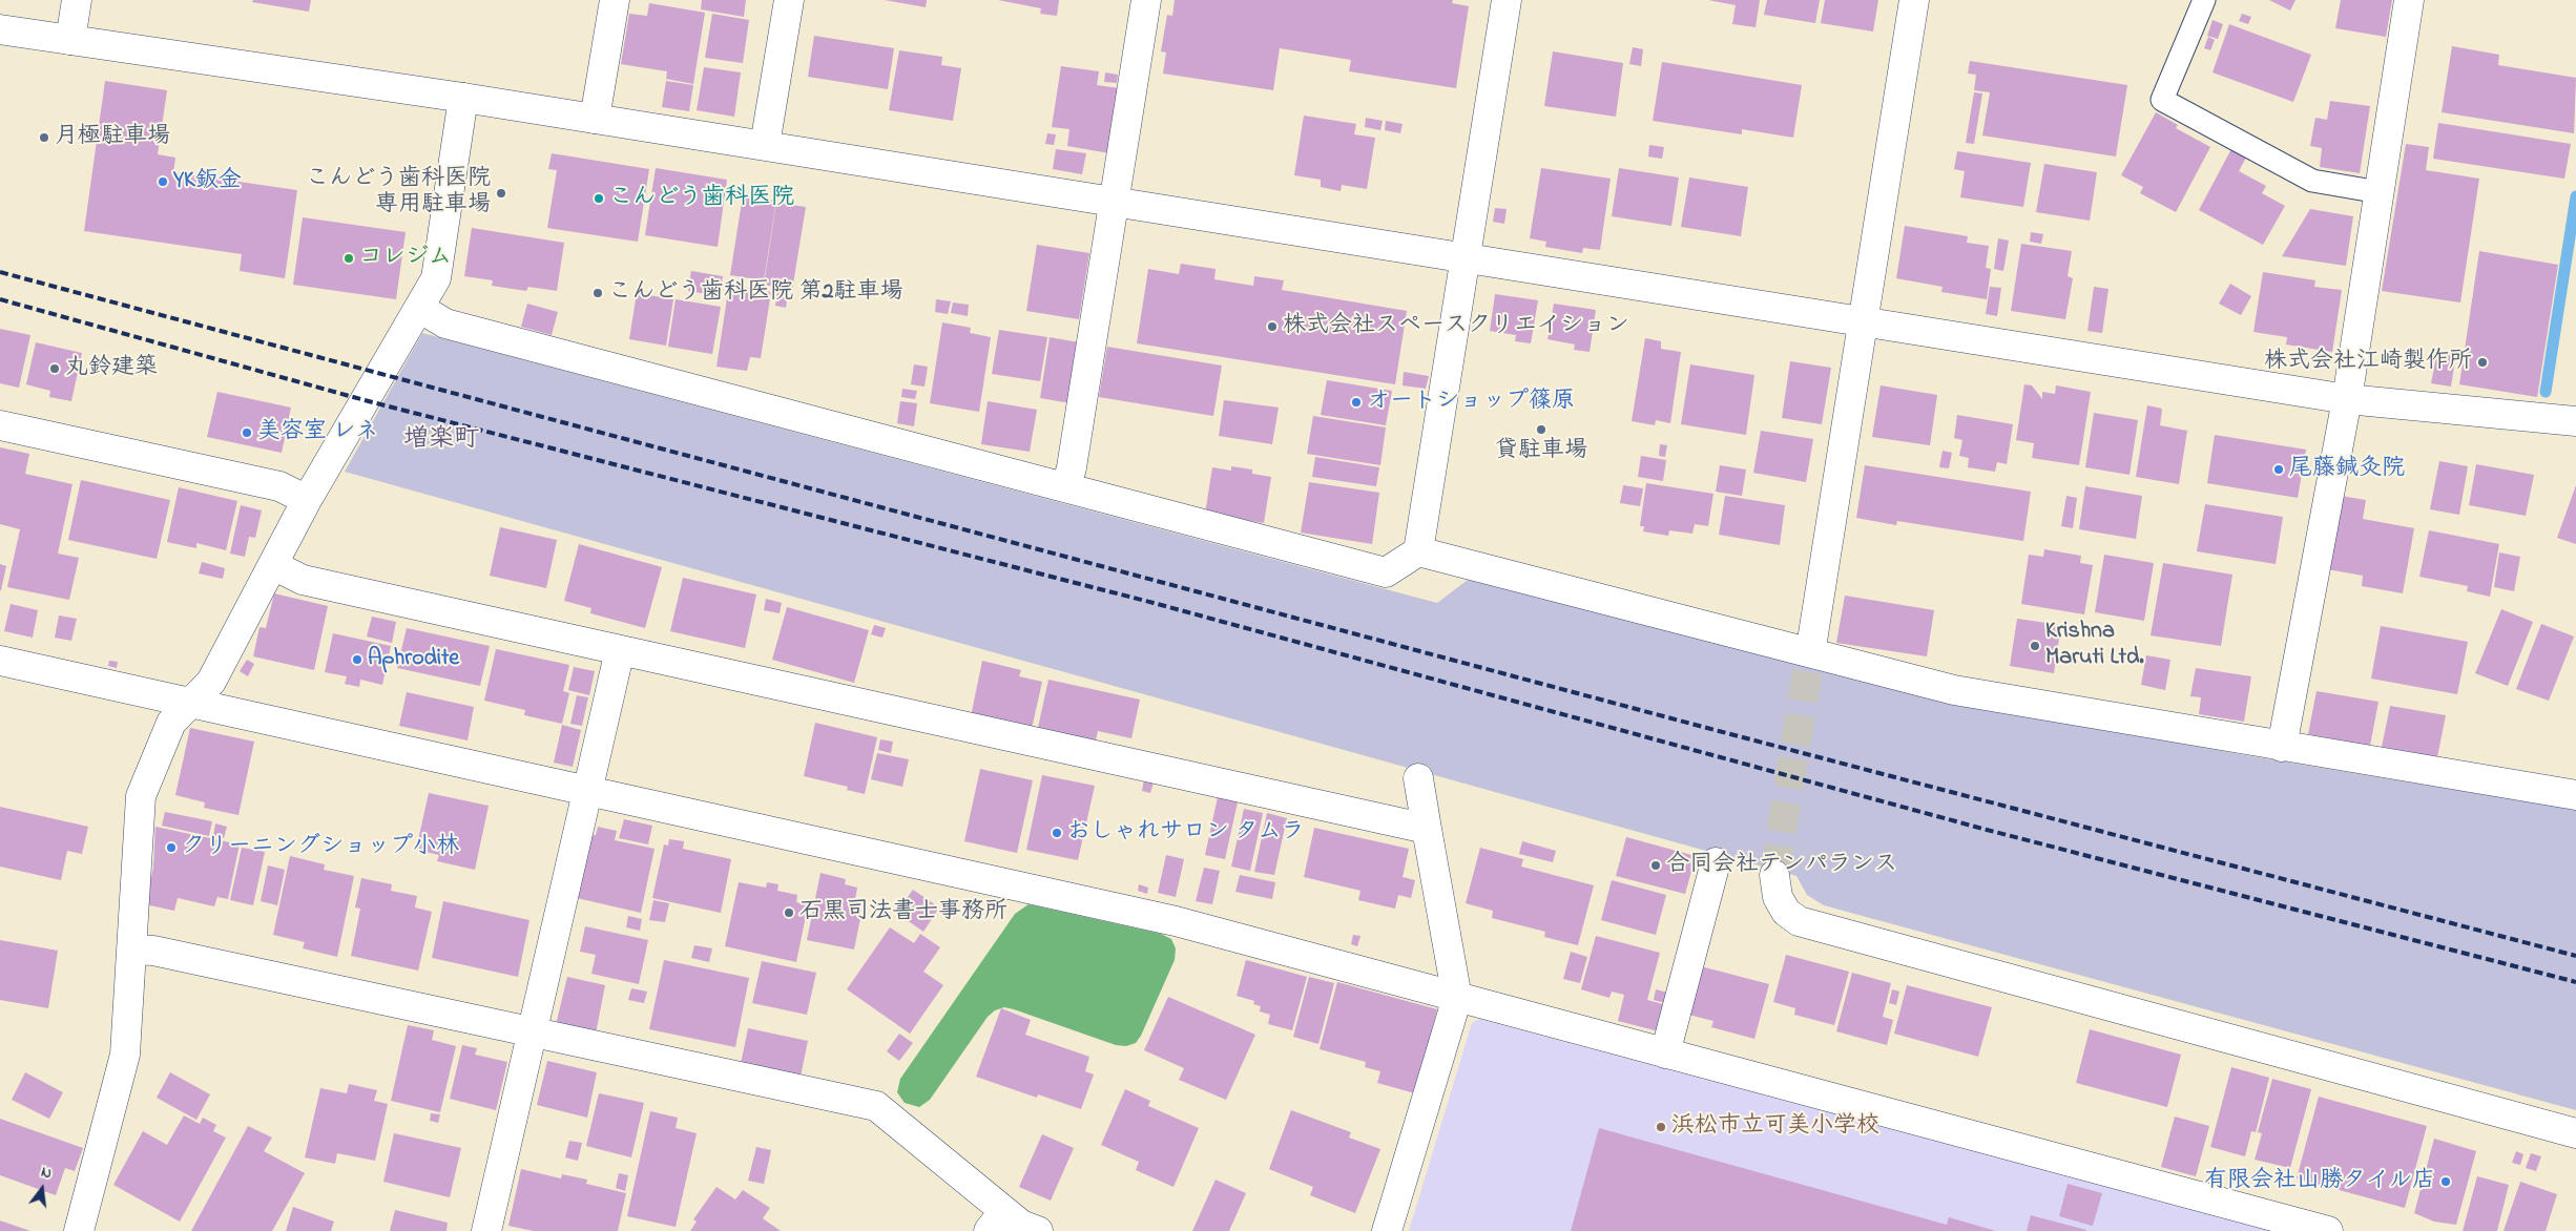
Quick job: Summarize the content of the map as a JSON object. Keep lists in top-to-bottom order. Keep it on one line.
{"districts":["増楽町"],"places":["月極駐車場","YK鈑金","こんどう歯科医院 専用駐車場","こんどう歯科医院","コレジム","こんどう歯科医院 第2駐車場","株式会社スペースクリエイション","株式会社江崎製作所","丸鈴建築","オートショップ篠原","貸駐車場","美容室 レネ","尾藤鍼灸院","Krishna Maruti Ltd.","Aphrodite","おしゃれサロン タムラ","クリーニングショップ小林","合同会社テンパランス","石黒司法書士事務所","浜松市立可美小学校","有限会社山勝タイル店"],"north":"top"}
